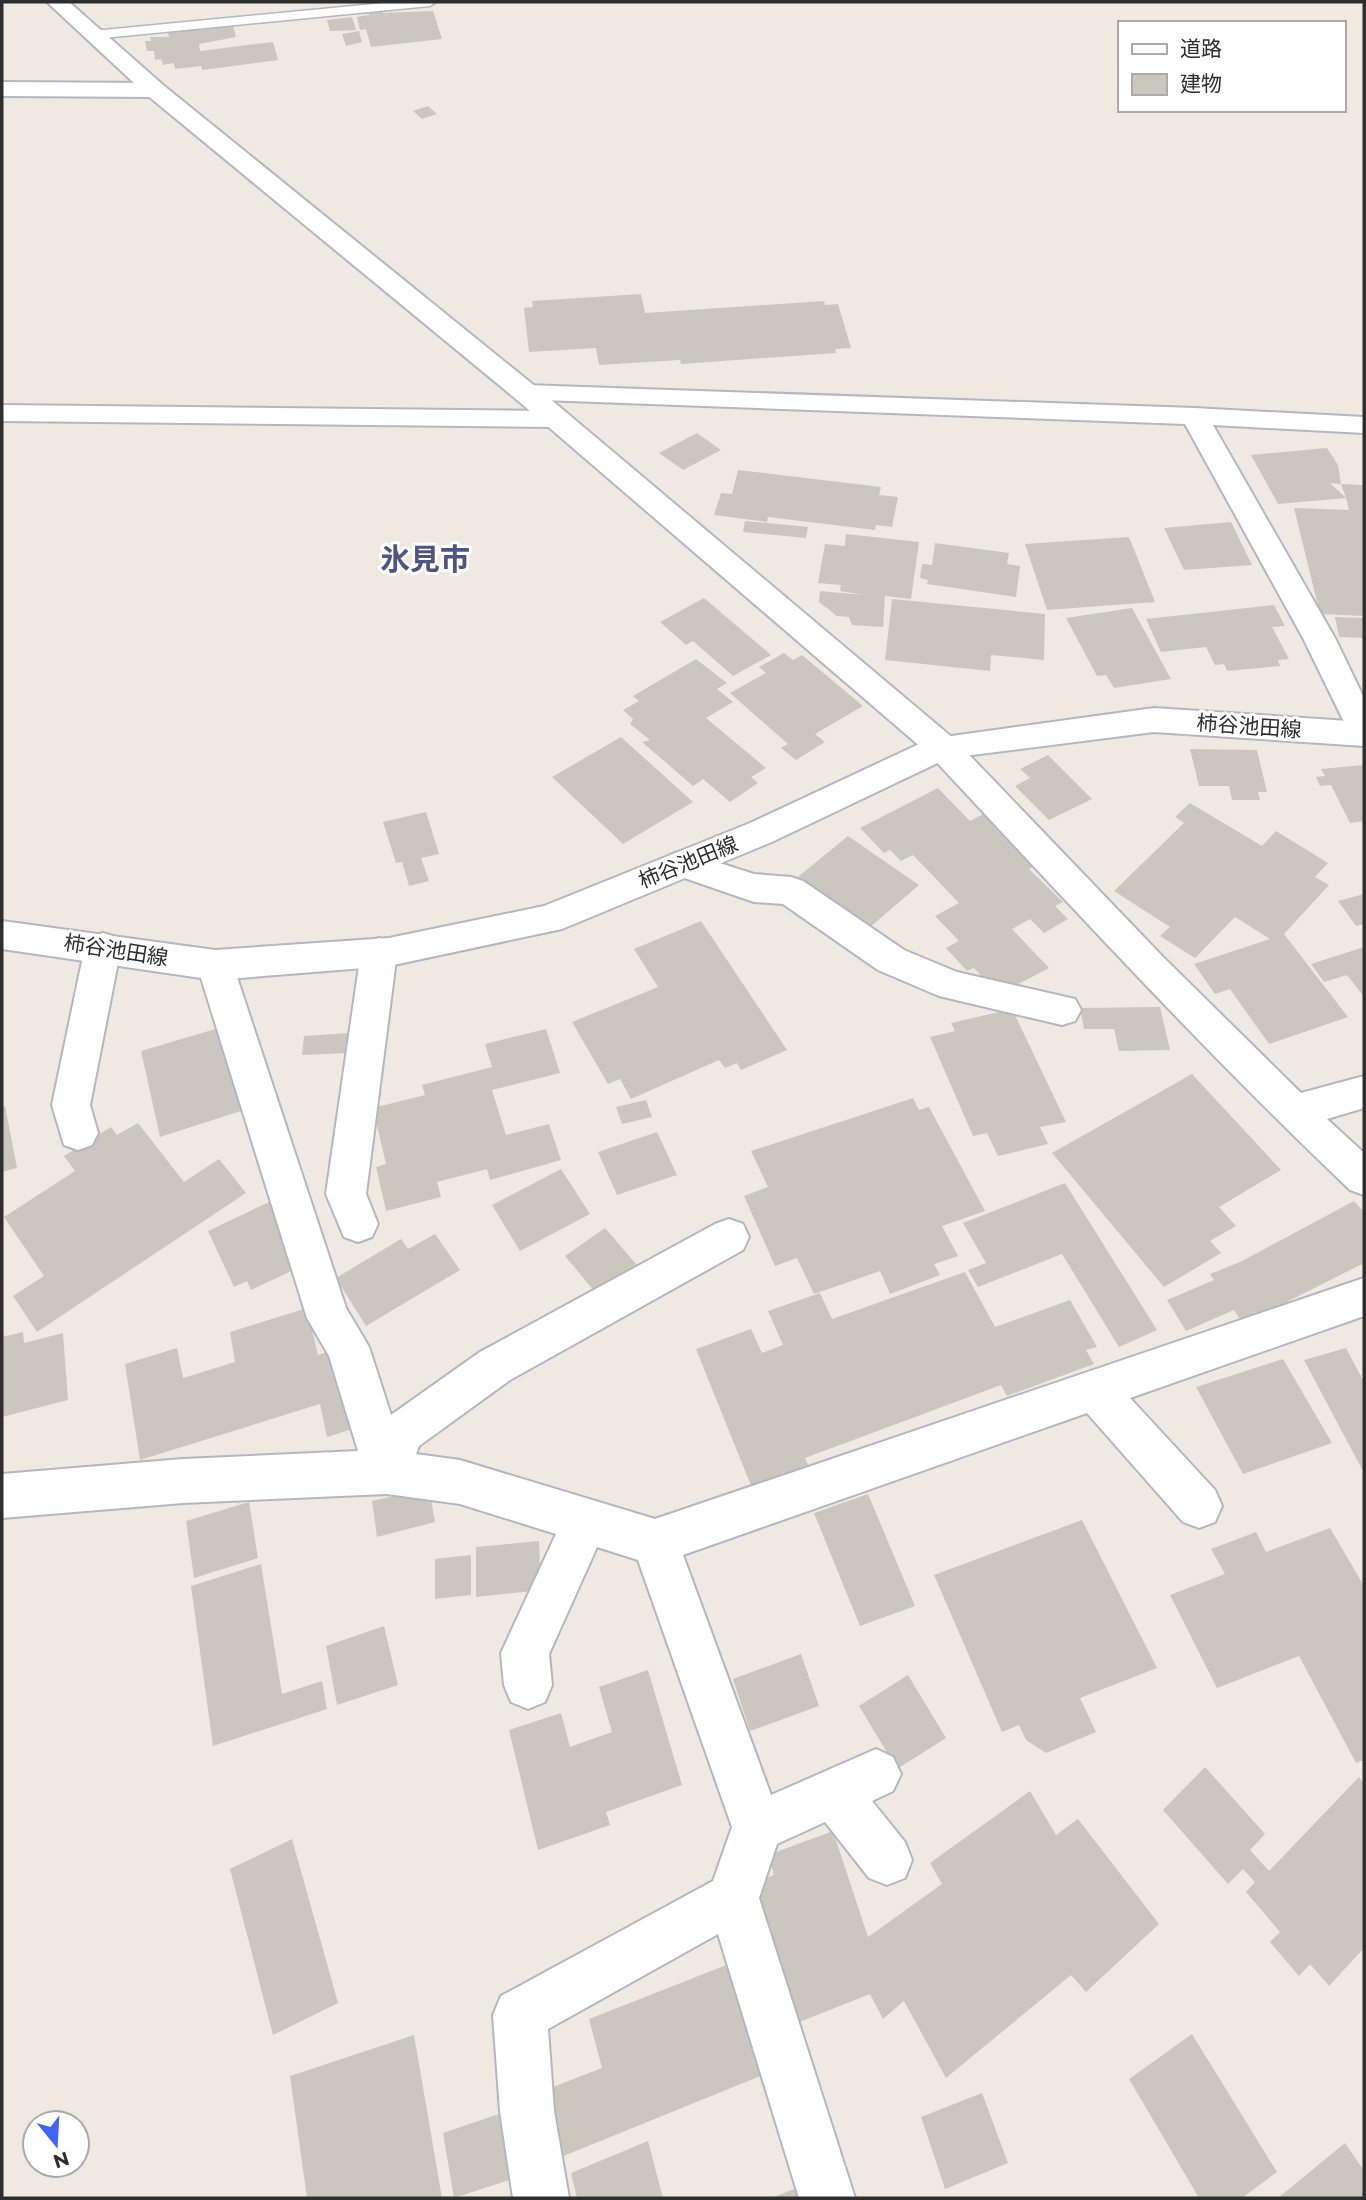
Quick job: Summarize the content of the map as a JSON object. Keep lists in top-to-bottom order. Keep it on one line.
{"streets":{"street":["柿谷池田線"]},"districts":["氷見市"],"legend":["道路","建物"],"north":"bottom"}
